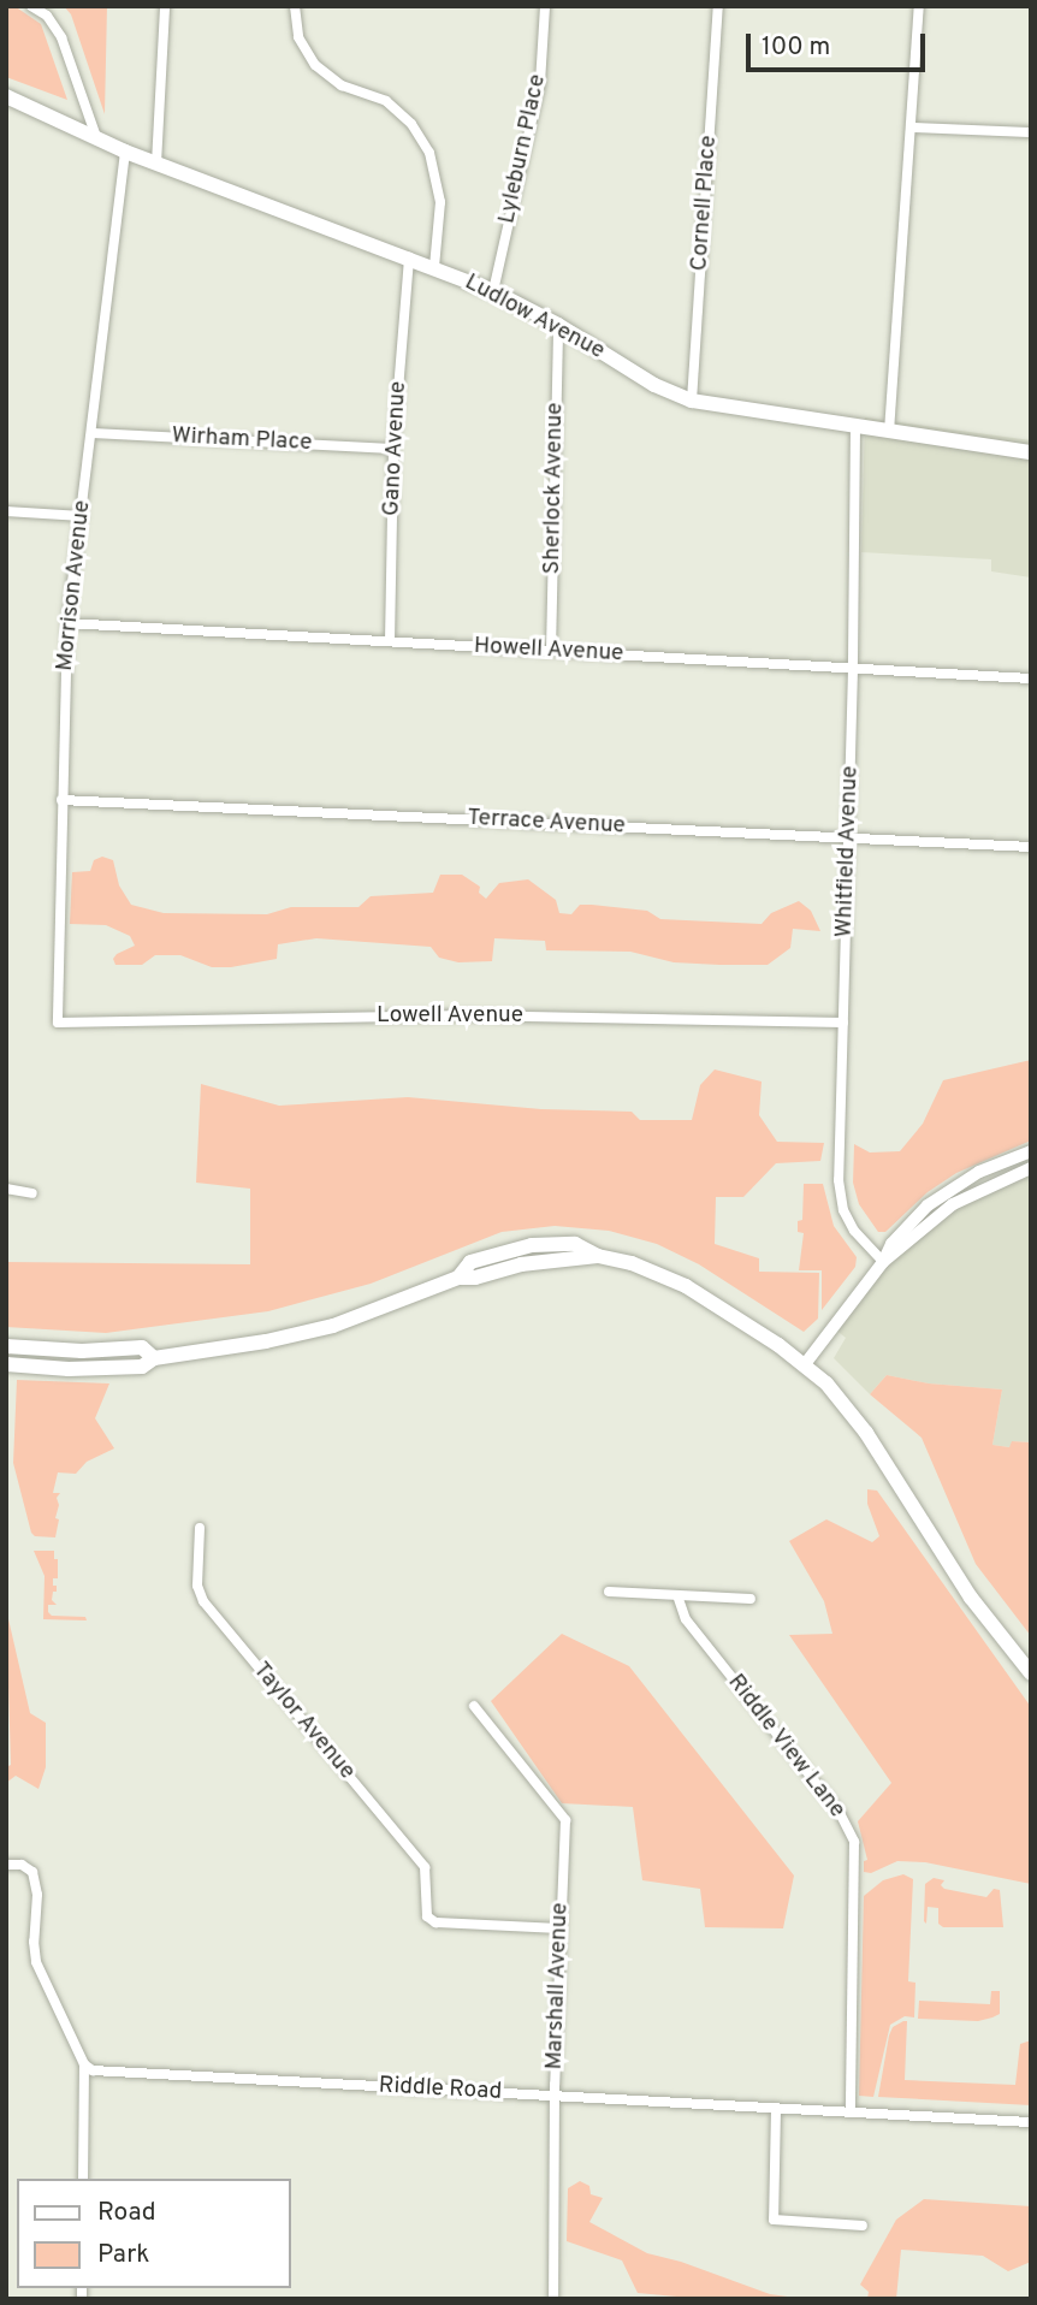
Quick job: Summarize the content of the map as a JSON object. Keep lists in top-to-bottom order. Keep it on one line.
{"streets":{"main road":["Ludlow Avenue"],"street":["Lyleburn Place","Cornell Place","Wirham Place","Gano Avenue","Sherlock Avenue","Morrison Avenue","Howell Avenue","Terrace Avenue","Whitfield Avenue","Lowell Avenue","Taylor Avenue","Riddle View Lane","Marshall Avenue","Riddle Road"]},"crossings":[["Lyleburn Place","Ludlow Avenue"],["Cornell Place","Ludlow Avenue"],["Ludlow Avenue","Gano Avenue"],["Ludlow Avenue","Sherlock Avenue"],["Ludlow Avenue","Morrison Avenue"],["Ludlow Avenue","Whitfield Avenue"],["Wirham Place","Gano Avenue"],["Wirham Place","Morrison Avenue"],["Gano Avenue","Howell Avenue"],["Sherlock Avenue","Howell Avenue"],["Morrison Avenue","Howell Avenue"],["Morrison Avenue","Terrace Avenue"],["Morrison Avenue","Lowell Avenue"],["Howell Avenue","Whitfield Avenue"],["Terrace Avenue","Whitfield Avenue"],["Whitfield Avenue","Lowell Avenue"],["Taylor Avenue","Marshall Avenue"],["Riddle View Lane","Riddle Road"],["Marshall Avenue","Riddle Road"]],"legend":["Road","Park"],"scale_bar":"100 m"}
